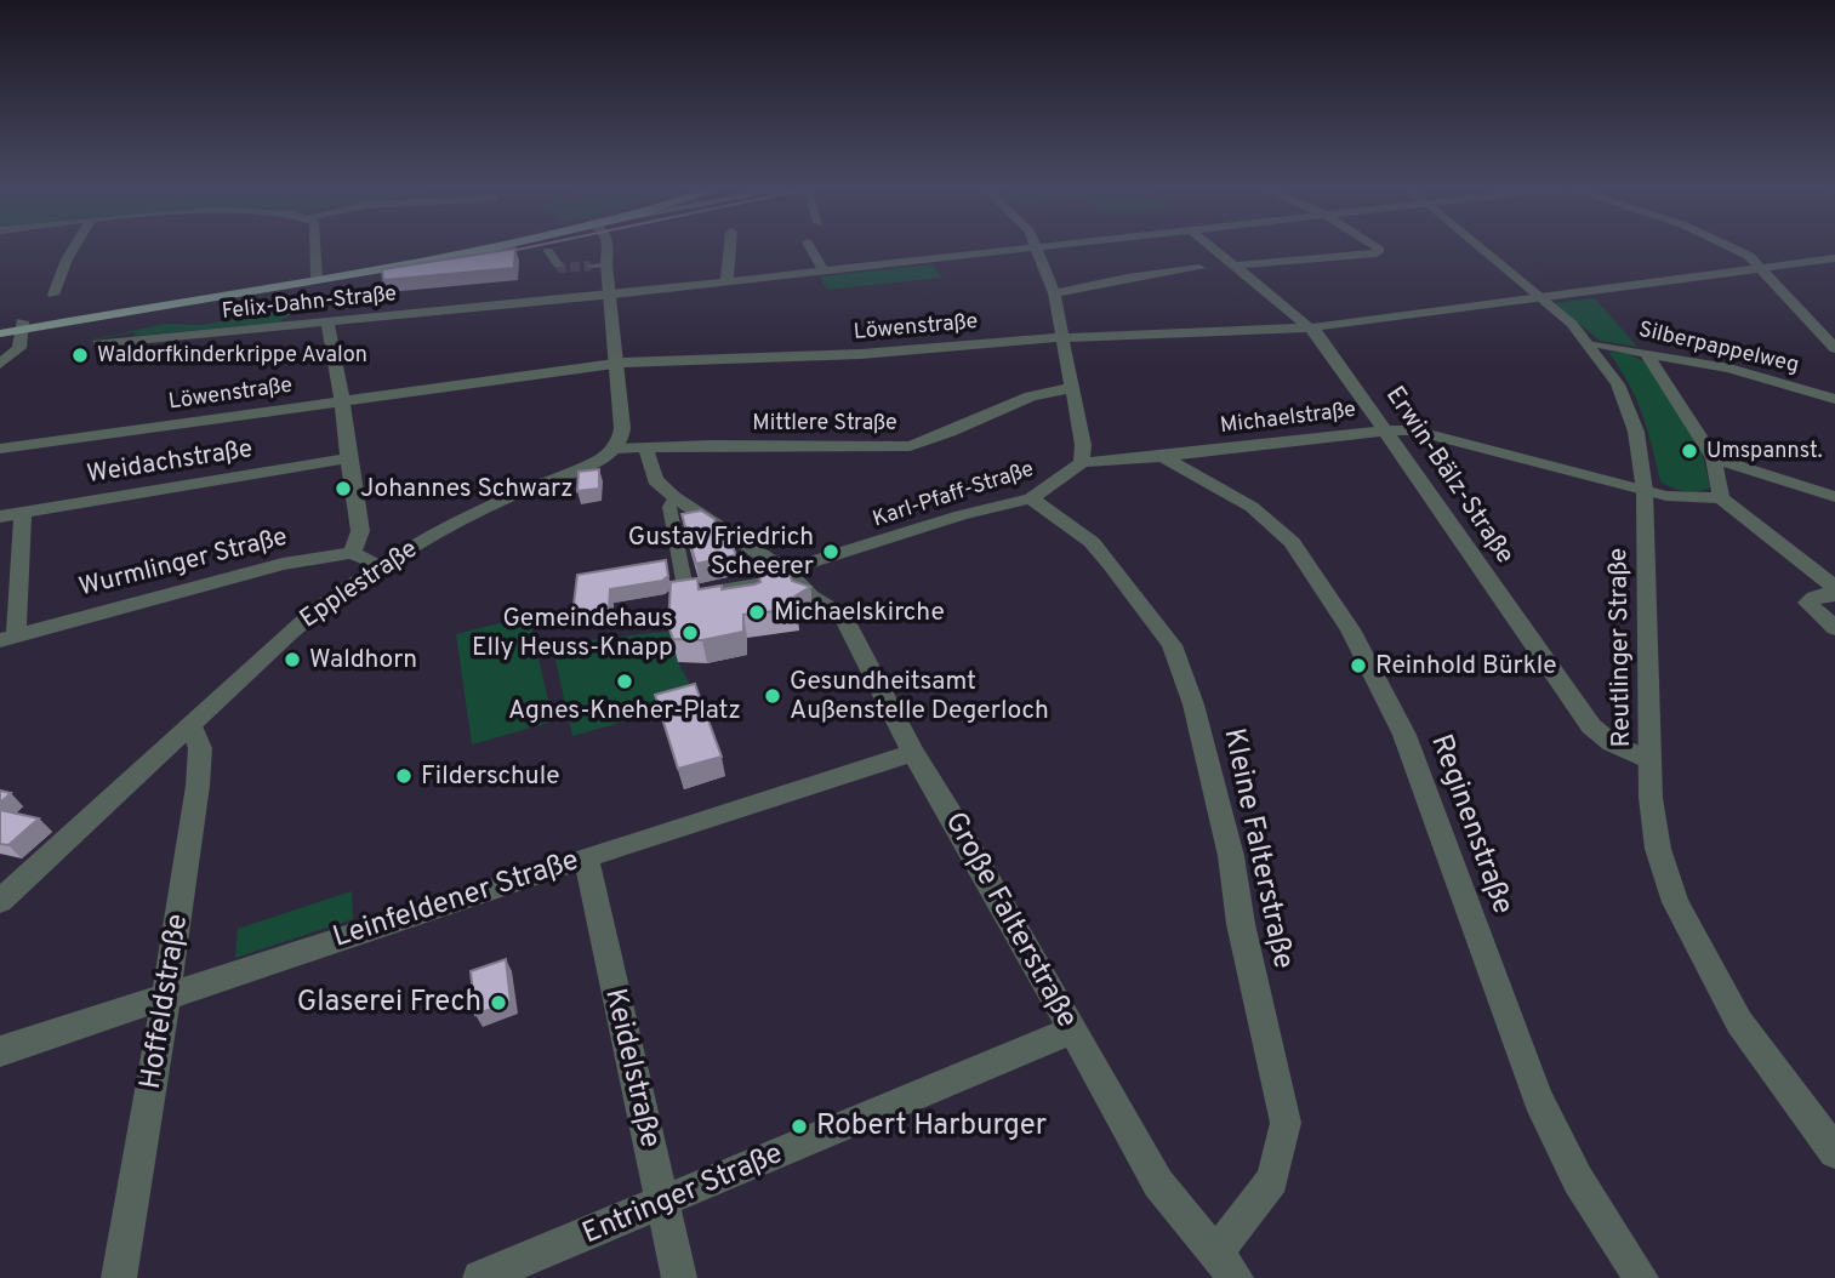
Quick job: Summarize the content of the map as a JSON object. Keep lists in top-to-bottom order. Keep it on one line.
{"streets":{"street":["Felix-Dahn-Straße","Löwenstraße","Silberpappelweg","Michaelstraße","Mittlere Straße","Weidachstraße","Erwin-Bälz-Straße","Karl-Pfaff-Straße","Wurmlinger Straße","Epplestraße","Reutlinger Straße","Reginenstraße","Kleine Falterstraße","Leinfeldener Straße","Große Falterstraße","Hoffeldstraße","Keidelstraße","Entringer Straße"]},"crossings":[["Löwenstraße","Erwin-Bälz-Straße"],["Löwenstraße","Reutlinger Straße"],["Silberpappelweg","Reutlinger Straße"],["Michaelstraße","Erwin-Bälz-Straße"],["Michaelstraße","Karl-Pfaff-Straße"],["Michaelstraße","Reutlinger Straße"],["Michaelstraße","Reginenstraße"],["Mittlere Straße","Epplestraße"],["Mittlere Straße","Große Falterstraße"],["Erwin-Bälz-Straße","Reutlinger Straße"],["Karl-Pfaff-Straße","Kleine Falterstraße"],["Karl-Pfaff-Straße","Große Falterstraße"],["Epplestraße","Hoffeldstraße"],["Kleine Falterstraße","Große Falterstraße"],["Leinfeldener Straße","Große Falterstraße"],["Leinfeldener Straße","Hoffeldstraße"],["Leinfeldener Straße","Keidelstraße"],["Große Falterstraße","Entringer Straße"],["Keidelstraße","Entringer Straße"]],"places":["Waldorfkinderkrippe Avalon","Umspannst.","Johannes Schwarz","Gustav Friedrich Scheerer","Michaelskirche","Gemeindehaus Elly Heuss-Knapp","Waldhorn","Reinhold Bürkle","Agnes-Kneher-Platz","Gesundheitsamt Außenstelle Degerloch","Filderschule","Glaserei Frech","Robert Harburger"]}
